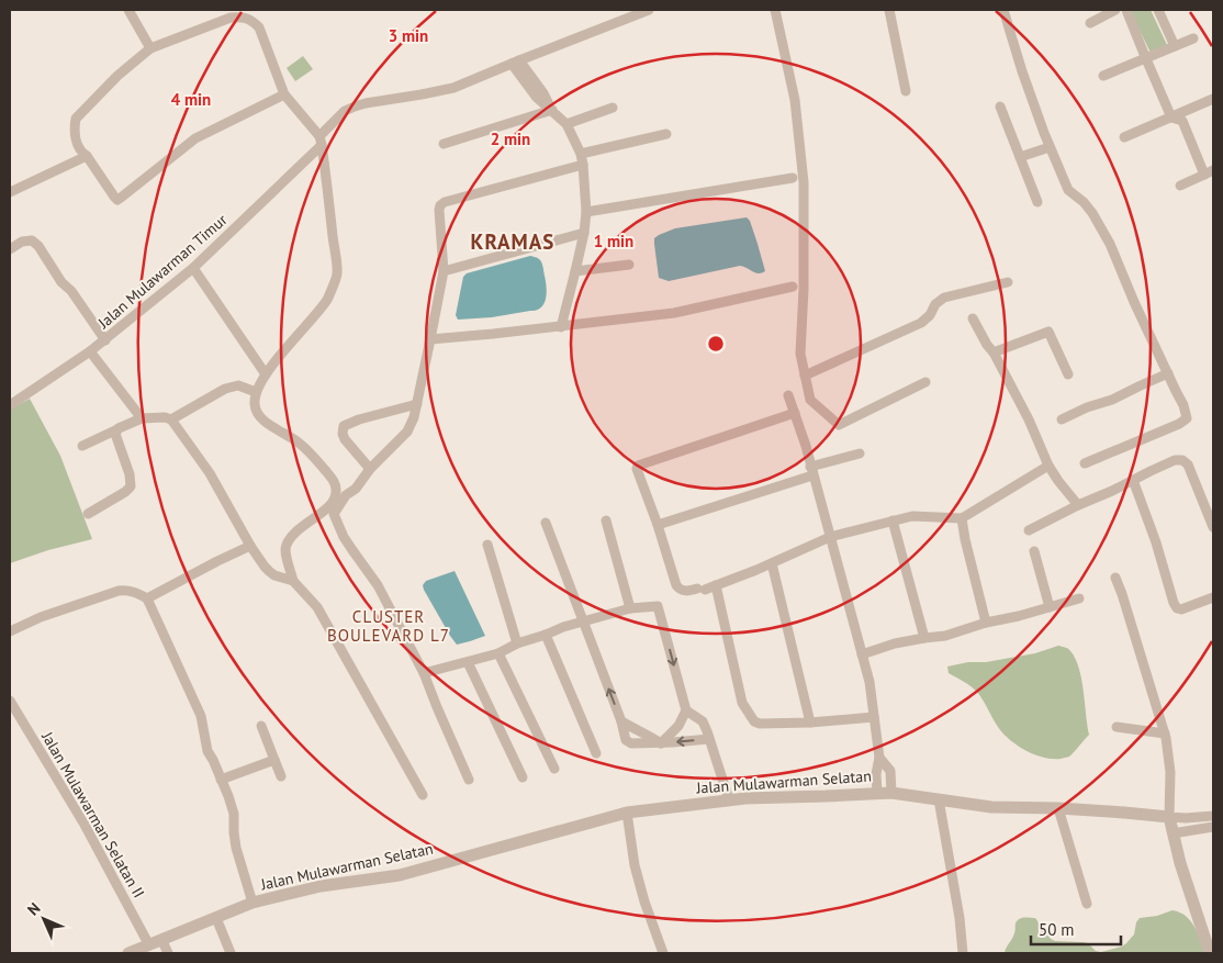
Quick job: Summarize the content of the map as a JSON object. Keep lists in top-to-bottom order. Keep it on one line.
{"streets":{"street":["Jalan Mulawarman Timur","Jalan Mulawarman Selatan","Jalan Mulawarman Selatan II"]},"crossings":[["Jalan Mulawarman Selatan","Jalan Mulawarman Selatan II"]],"districts":["KRAMAS","CLUSTER BOULEVARD L7"],"scale_bar":"50 m","north":"top left","rings":["3 min","4 min","2 min","1 min"]}
